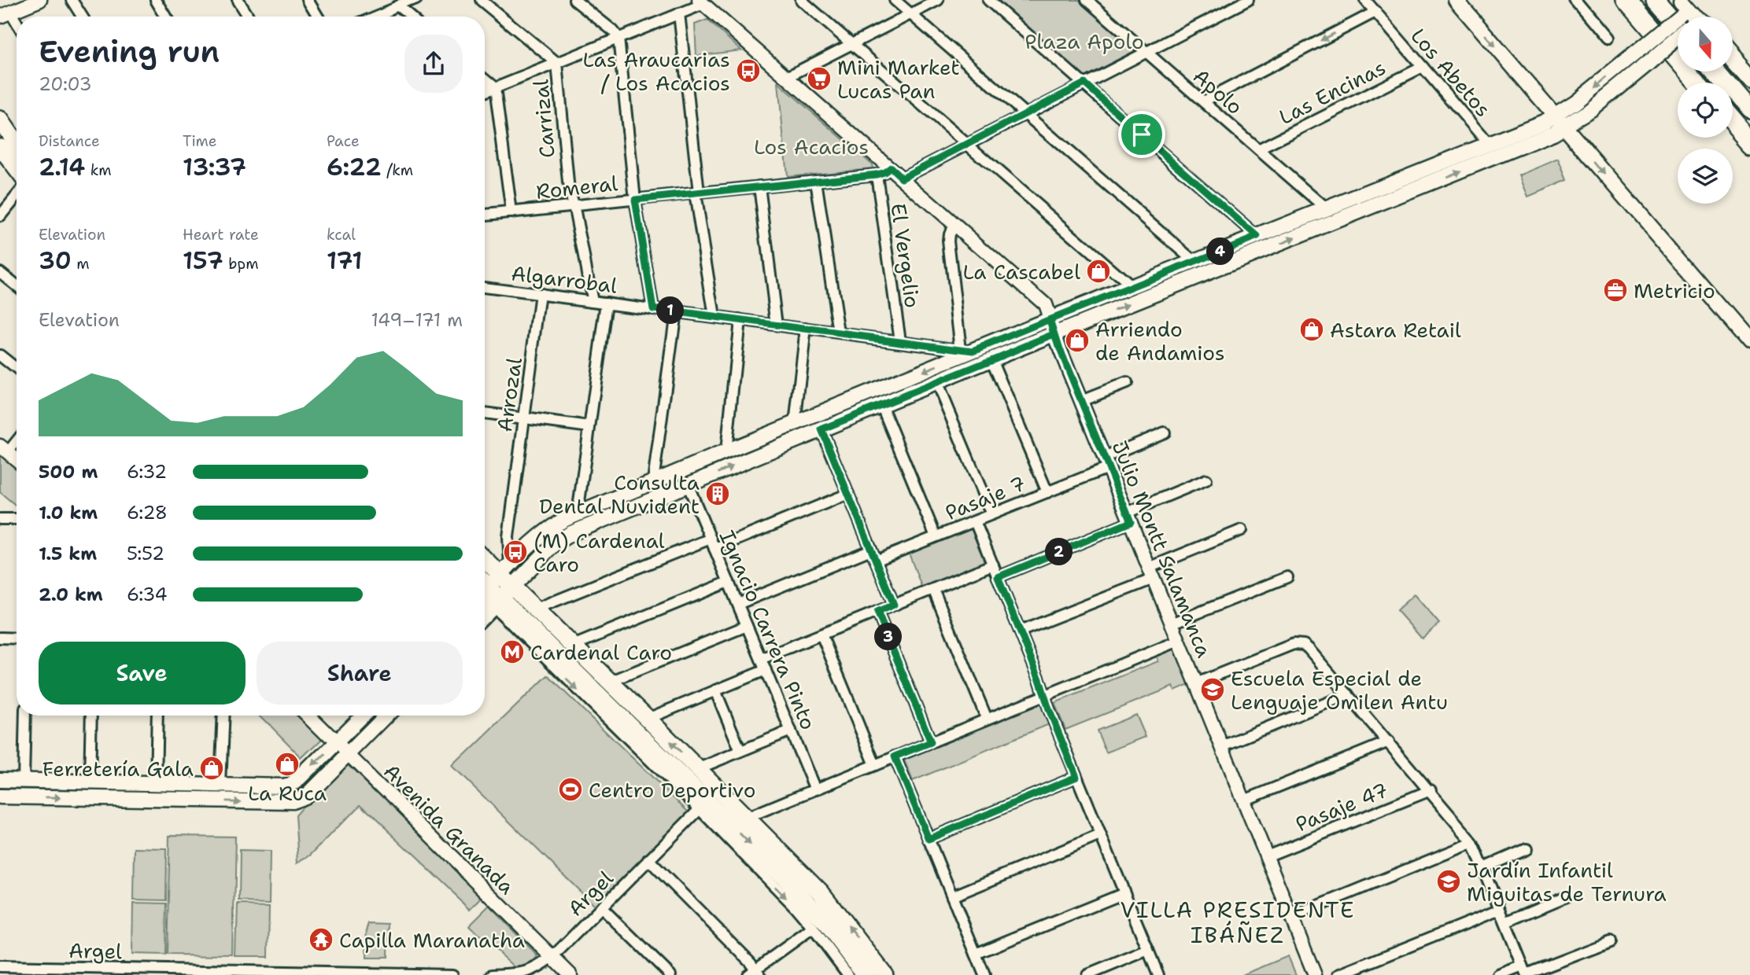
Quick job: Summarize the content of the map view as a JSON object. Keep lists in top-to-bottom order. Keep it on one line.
{"streets":{"street":["Los Abetos","Apolo","Las Encinas","Carrizal","Romeral","El Vergelio","Algarrobal","Arrozal","Pasaje 7","Julio Montt Salamanca","Ignacio Carrera Pinto","Pasaje 47","Avenida Granada","Argel"]},"crossings":[["Los Abetos","Las Encinas"],["Apolo","Las Encinas"],["Carrizal","Romeral"],["Carrizal","Algarrobal"],["Romeral","El Vergelio"],["El Vergelio","Algarrobal"],["Algarrobal","Arrozal"],["Pasaje 7","Julio Montt Salamanca"],["Julio Montt Salamanca","Pasaje 47"],["Avenida Granada","Argel"]],"districts":["VILLA PRESIDENTE IBÁÑEZ"],"parks":["Plaza Apolo","Los Acacios"],"places":{"bus stop":["Las Araucarias / Los Acacios","(M) Cardenal Caro"],"supermarket":["Mini Market Lucas Pan"],"shop":["La Cascabel","Astara Retail","Arriendo de Andamios","La Ruca","Ferretería Gala"],"office":["Metricio"],"building":["Consulta Dental Nuvident"],"metro station":["Cardenal Caro"],"school or university":["Escuela Especial de Lenguaje Omilen Antu","Jardín Infantil Miguitas de Ternura"],"sports":["Centro Deportivo"],"temple":["Capilla Maranatha"]},"north":"bottom","page":{"heading":["Evening run","20:03"],"stats":[["Distance","2.14 km"],["Time","13:37"],["Pace","6:22 /km"],["Elevation","30 m"],["Heart rate","157 bpm"],["kcal","171"]],"pins":["4","1","2","3"],"chart":["Elevation","149–171 m"],"list":[{"name":"500 m","note":"6:32"},{"name":"1.0 km","note":"6:28"},{"name":"1.5 km","note":"5:52"},{"name":"2.0 km","note":"6:34"}],"buttons":["Save","Share"]}}
